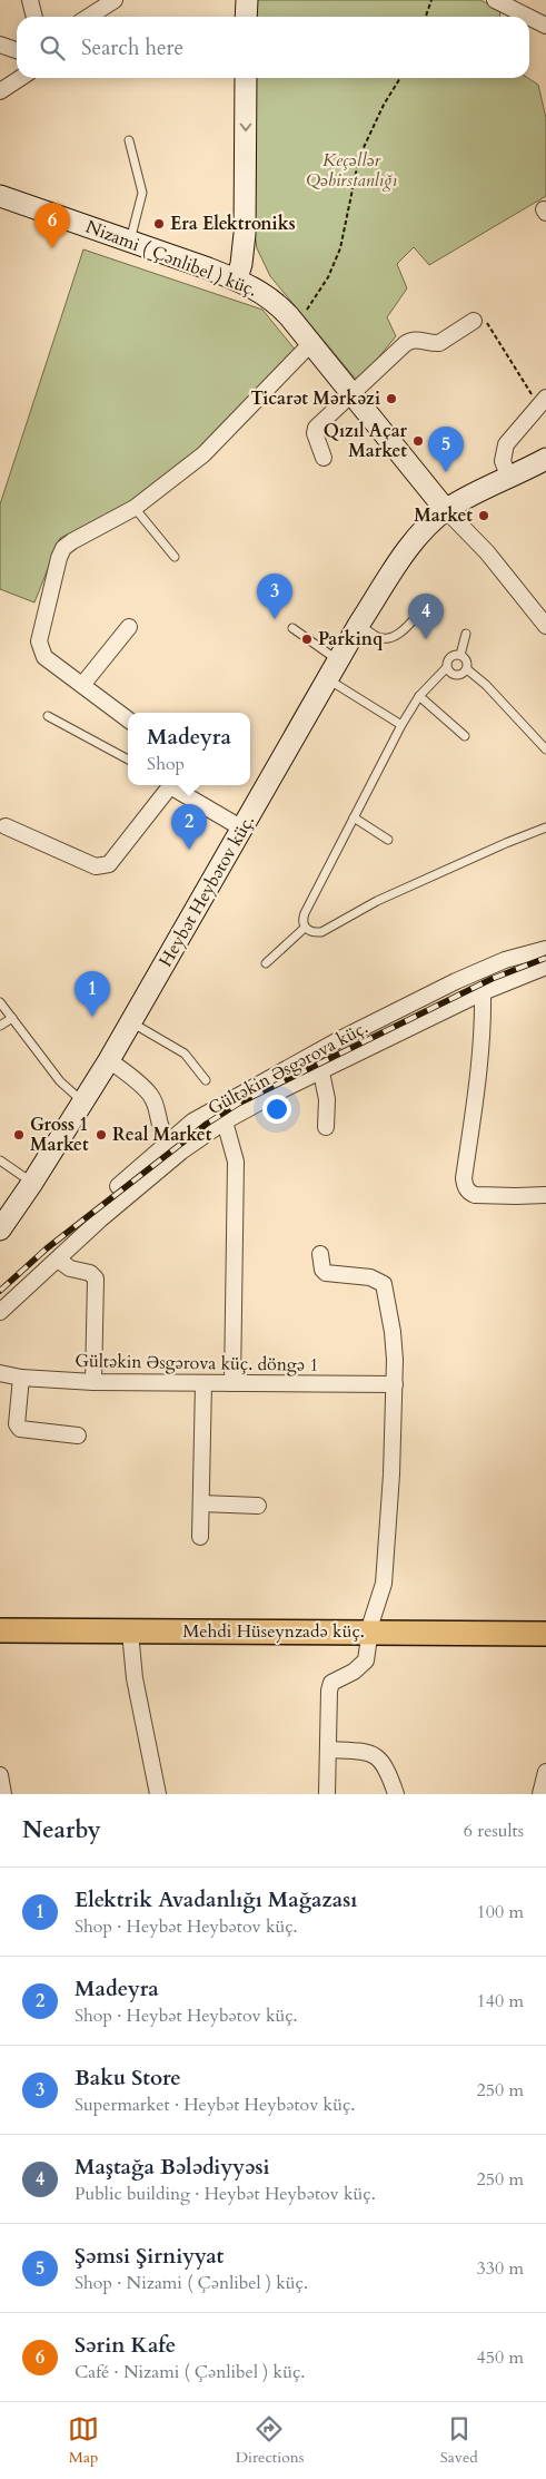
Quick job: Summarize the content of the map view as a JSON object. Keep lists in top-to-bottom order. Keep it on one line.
{"streets":{"main road":["Nizami ( Çənlibel ) küç.","Heybət Heybətov küç.","Mehdi Hüseynzadə küç."],"street":["Gültəkin Əsgərova küç.","Gültəkin Əsgərova küç. döngə 1"]},"crossings":[["Nizami ( Çənlibel ) küç.","Heybət Heybətov küç."]],"parks":["Keçəllər Qəbirstanlığı"],"places":["Era Elektroniks","Ticarət Mərkəzi","Qızıl Açar Market","Market","Parkinq","Gross 1 Market","Real Market"],"page":{"search":"Search here","pins":["6","5","3","4","2","1"],"popup":["Madeyra","Shop"],"heading":["Nearby","6 results"],"list":[{"mark":"1","name":"Elektrik Avadanlığı Mağazası","note":"Shop · Heybət Heybətov küç.","value":"100 m"},{"mark":"2","name":"Madeyra","note":"Shop · Heybət Heybətov küç.","value":"140 m"},{"mark":"3","name":"Baku Store","note":"Supermarket · Heybət Heybətov küç.","value":"250 m"},{"mark":"4","name":"Maştağa Bələdiyyəsi","note":"Public building · Heybət Heybətov küç.","value":"250 m"},{"mark":"5","name":"Şəmsi Şirniyyat","note":"Shop · Nizami ( Çənlibel ) küç.","value":"330 m"},{"mark":"6","name":"Sərin Kafe","note":"Café · Nizami ( Çənlibel ) küç.","value":"450 m"}],"nav":["Map","Directions","Saved"]}}
